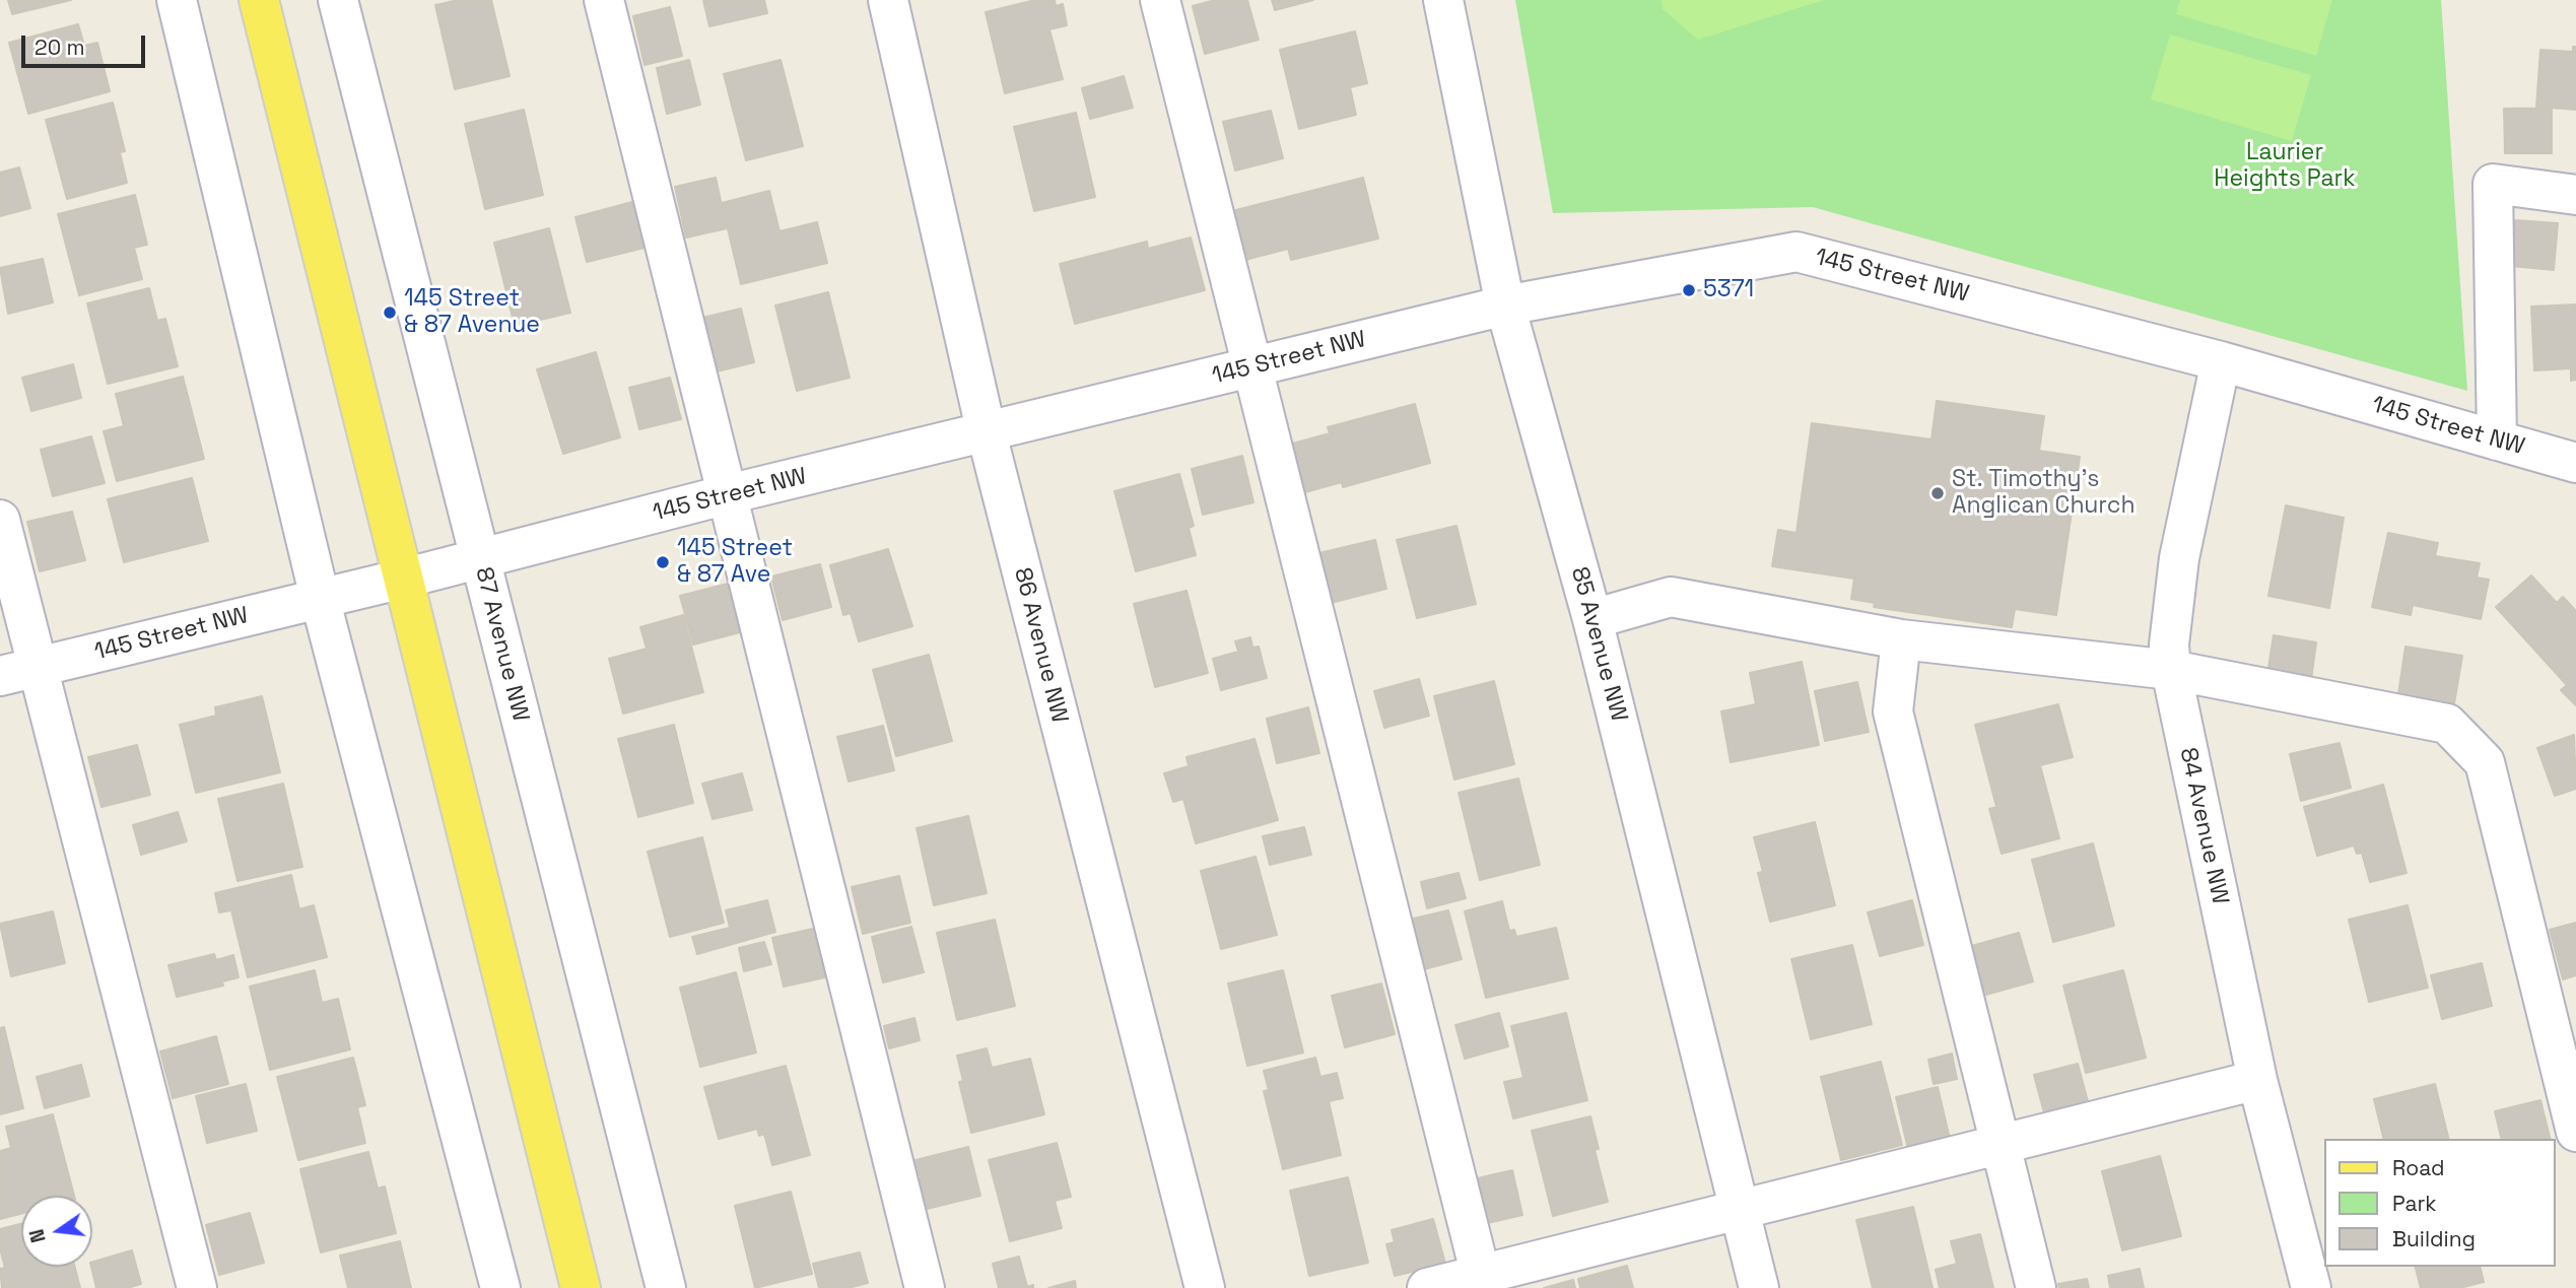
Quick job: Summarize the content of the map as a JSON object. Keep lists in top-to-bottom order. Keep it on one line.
{"streets":{"street":["145 Street NW","87 Avenue NW","85 Avenue NW","86 Avenue NW","84 Avenue NW"]},"crossings":[["145 Street NW","87 Avenue NW"],["145 Street NW","85 Avenue NW"],["145 Street NW","86 Avenue NW"],["145 Street NW","84 Avenue NW"]],"parks":["Laurier Heights Park"],"places":["5371","145 Street & 87 Avenue","St. Timothy's Anglican Church","145 Street & 87 Ave"],"legend":["Road","Park","Building"],"scale_bar":"20 m","north":"left"}
